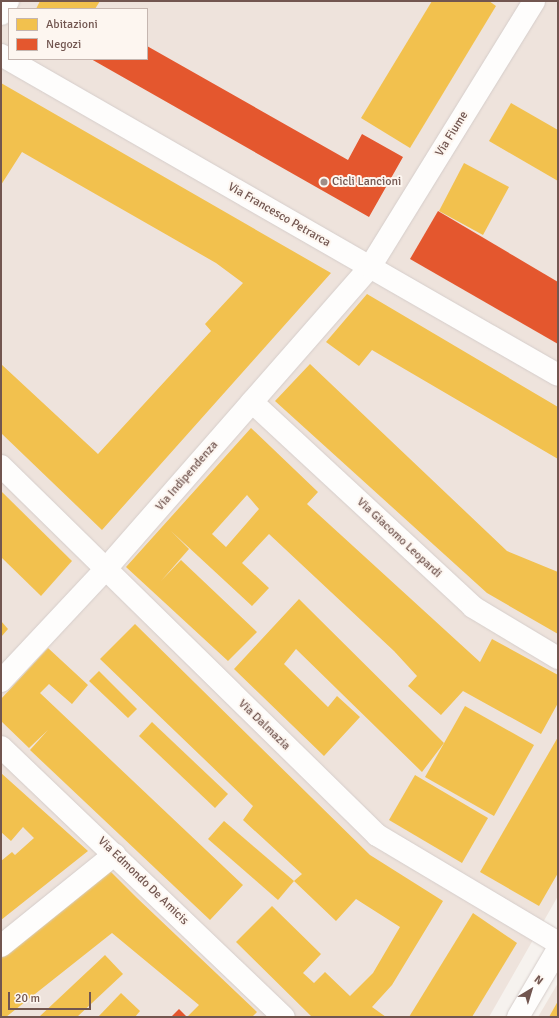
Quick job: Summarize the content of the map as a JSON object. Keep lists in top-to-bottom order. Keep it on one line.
{"streets":{"street":["Via Fiume","Via Francesco Petrarca","Via Indipendenza","Via Giacomo Leopardi","Via Dalmazia","Via Edmondo De Amicis"]},"crossings":[["Via Fiume","Via Francesco Petrarca"],["Via Fiume","Via Indipendenza"],["Via Francesco Petrarca","Via Indipendenza"],["Via Indipendenza","Via Giacomo Leopardi"],["Via Indipendenza","Via Dalmazia"]],"places":["Cicli Lancioni"],"legend":["Abitazioni","Negozi"],"scale_bar":"20 m","north":"top right"}
